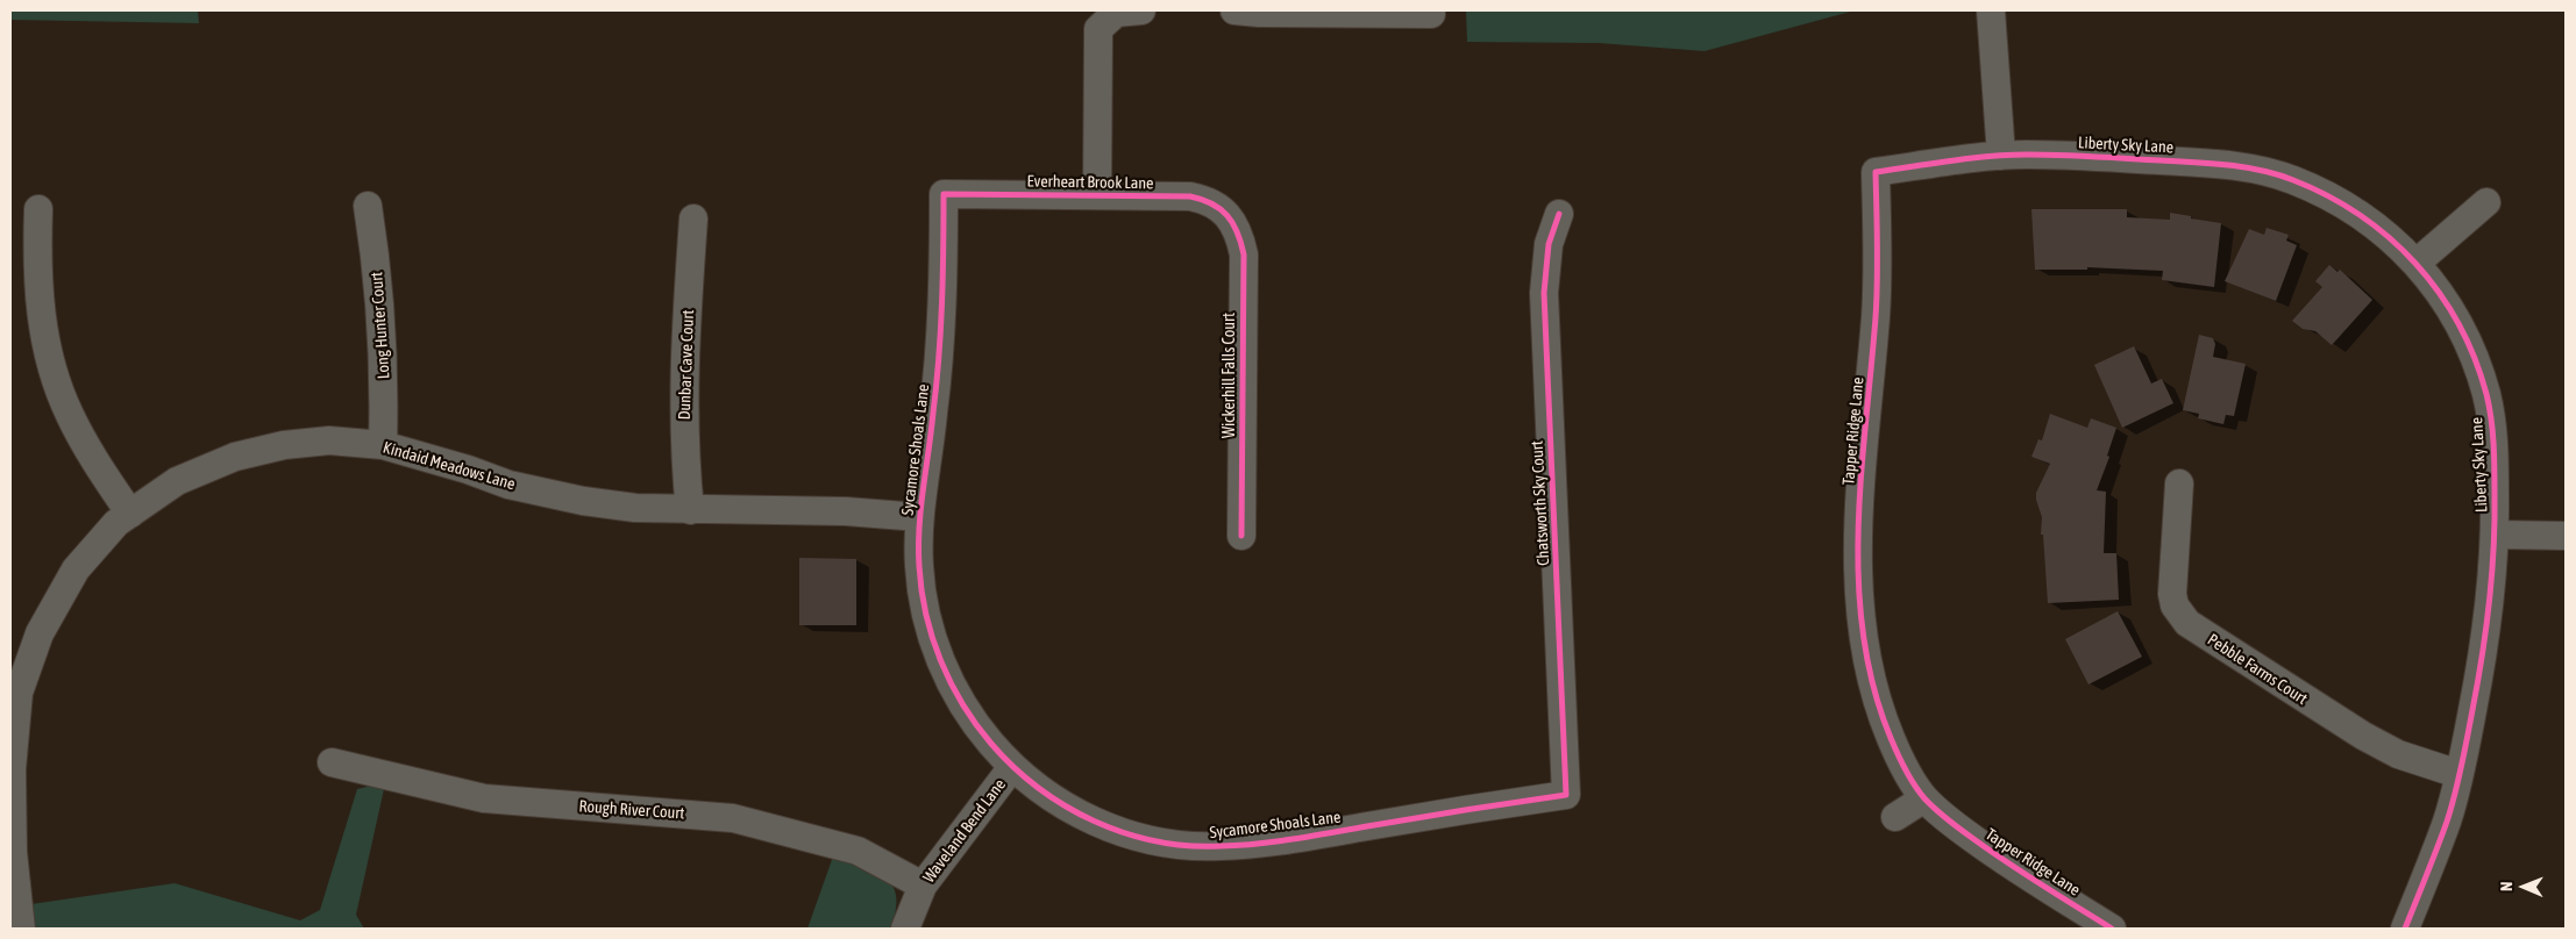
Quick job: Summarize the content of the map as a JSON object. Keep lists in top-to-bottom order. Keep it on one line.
{"streets":{"street":["Liberty Sky Lane","Everheart Brook Lane","Long Hunter Court","Dunbar Cave Court","Wickerhill Falls Court","Tapper Ridge Lane","Sycamore Shoals Lane","Kindaid Meadows Lane","Chatsworth Sky Court","Pebble Farms Court","Rough River Court","Waveland Bend Lane"]},"crossings":[["Liberty Sky Lane","Tapper Ridge Lane"],["Liberty Sky Lane","Pebble Farms Court"],["Everheart Brook Lane","Wickerhill Falls Court"],["Everheart Brook Lane","Sycamore Shoals Lane"],["Long Hunter Court","Kindaid Meadows Lane"],["Dunbar Cave Court","Kindaid Meadows Lane"],["Sycamore Shoals Lane","Kindaid Meadows Lane"],["Sycamore Shoals Lane","Chatsworth Sky Court"],["Sycamore Shoals Lane","Waveland Bend Lane"],["Rough River Court","Waveland Bend Lane"]],"north":"left"}
